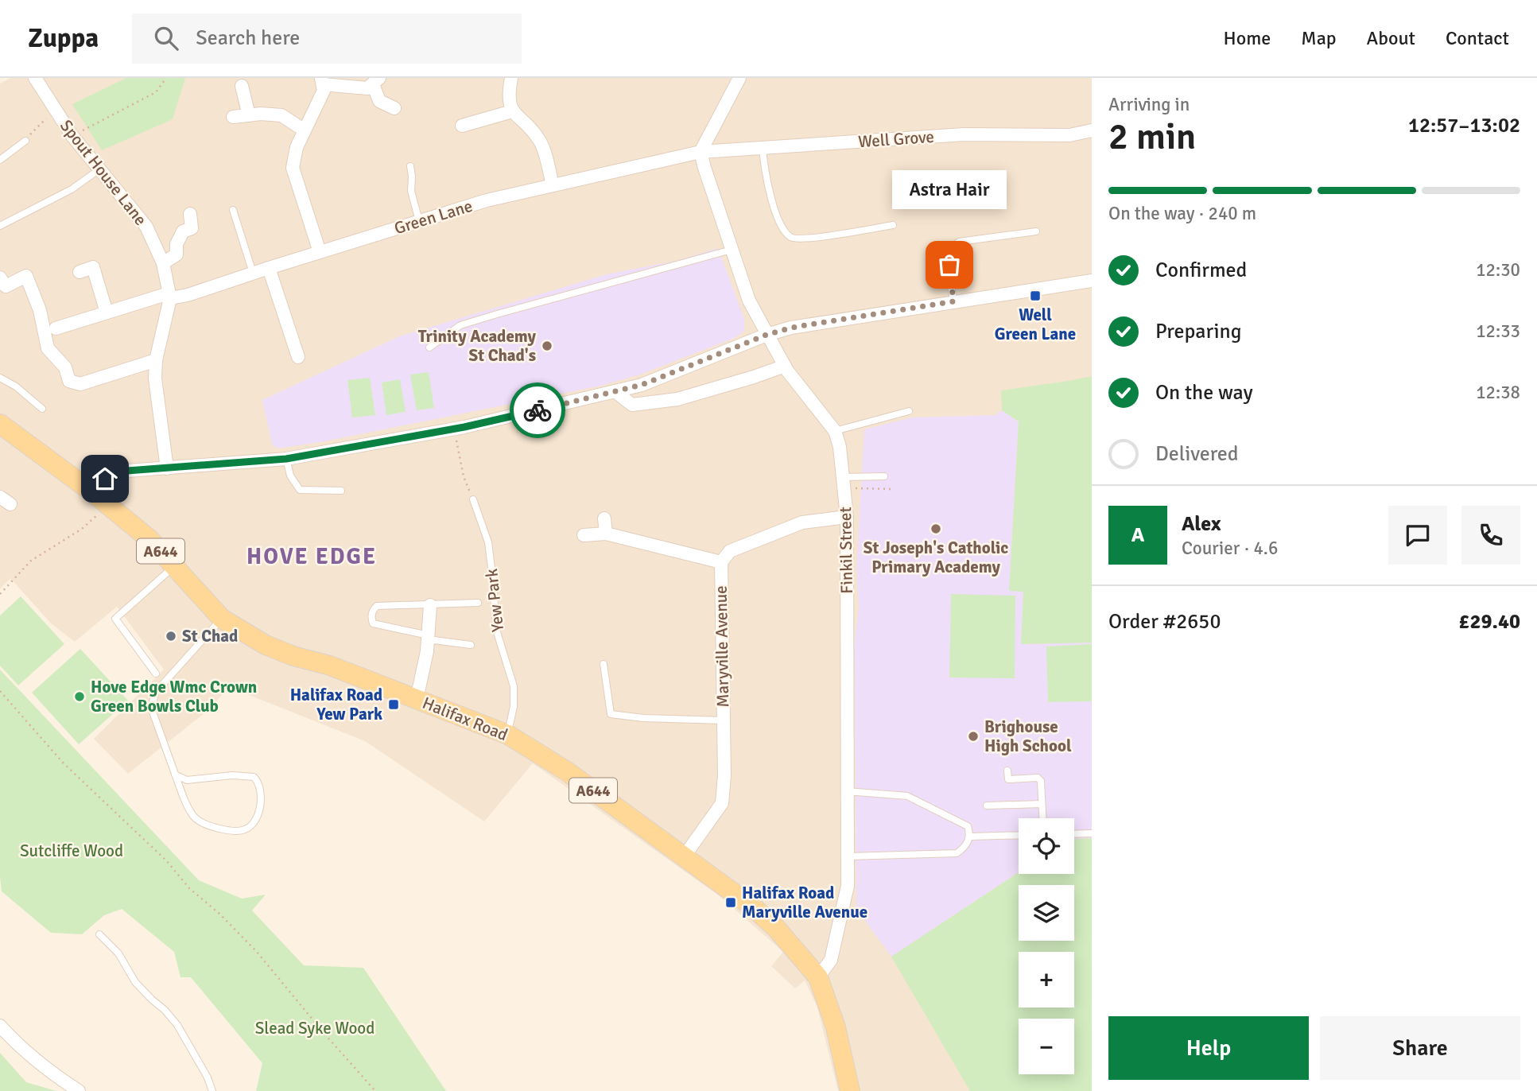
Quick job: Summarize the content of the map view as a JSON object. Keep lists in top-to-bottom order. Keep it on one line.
{"streets":{"main road":["A644","Halifax Road"],"street":["Well Grove","Spout House Lane","Green Lane","Finkil Street","Maryville Avenue"],"lane":["Yew Park"]},"crossings":[["Well Grove","Green Lane"],["Well Grove","Finkil Street"],["Spout House Lane","Green Lane"],["Green Lane","Finkil Street"],["Finkil Street","Maryville Avenue"],["Finkil Street","Halifax Road"],["Yew Park","Halifax Road"],["Maryville Avenue","Halifax Road"]],"districts":["HOVE EDGE"],"parks":["Sutcliffe Wood","Slead Syke Wood"],"places":{"other":["Astra Hair","Trinity Academy St Chad's","St Joseph's Catholic Primary Academy","St Chad","Hove Edge Wmc Crown Green Bowls Club","Brighouse High School"],"transit":["Well Green Lane","Halifax Road Yew Park","Halifax Road Maryville Avenue"]},"page":{"header":"Zuppa","search":"Search here","nav":["Home","Map","About","Contact"],"heading":["2 min","Arriving in","12:57–13:02"],"panel":["Alex","Courier · 4.6","Order #2650","£29.40"],"bubble":"Astra Hair","bar":"On the way · 240 m","list":[["Confirmed","12:30"],["Preparing","12:33"],["On the way","12:38"],"Delivered"],"round":"A","map_buttons":["+","−"],"buttons":["Help","Share"]}}
